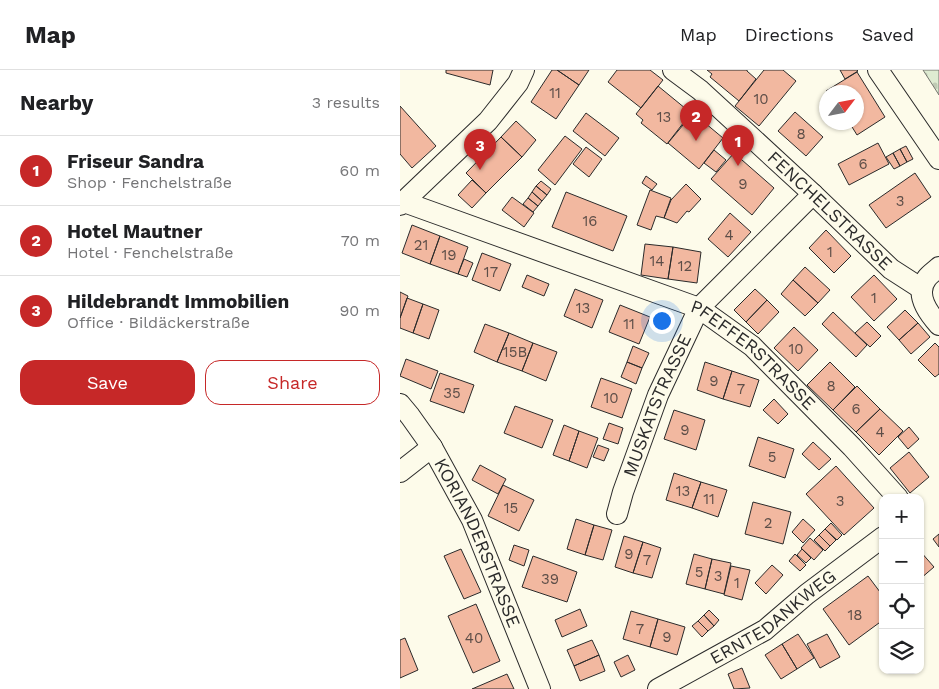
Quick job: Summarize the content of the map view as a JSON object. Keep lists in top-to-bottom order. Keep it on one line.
{"streets":{"street":["FENCHELSTRASSE","PFEFFERSTRASSE","MUSKATSTRASSE","KORIANDERSTRASSE","ERNTEDANKWEG"]},"crossings":[["FENCHELSTRASSE","MUSKATSTRASSE"],["PFEFFERSTRASSE","MUSKATSTRASSE"]],"house_numbers":["11","10","13","8","6","9","3","16","4","21","1","19","14","12","17","1","13","11","10","15B","9","8","7","35","10","6","9","4","5","13","11","3","15","2","9","7","5","3","39","1","18","7","9","40"],"north":"top right","page":{"header":"Map","nav":["Map","Directions","Saved"],"heading":["Nearby","3 results"],"pins":["2","1","3"],"list":[{"mark":"1","name":"Friseur Sandra","note":"Shop · Fenchelstraße","value":"60 m"},{"mark":"2","name":"Hotel Mautner","note":"Hotel · Fenchelstraße","value":"70 m"},{"mark":"3","name":"Hildebrandt Immobilien","note":"Office · Bildäckerstraße","value":"90 m"}],"buttons":["Save","Share"],"map_buttons":["+","−"]}}
